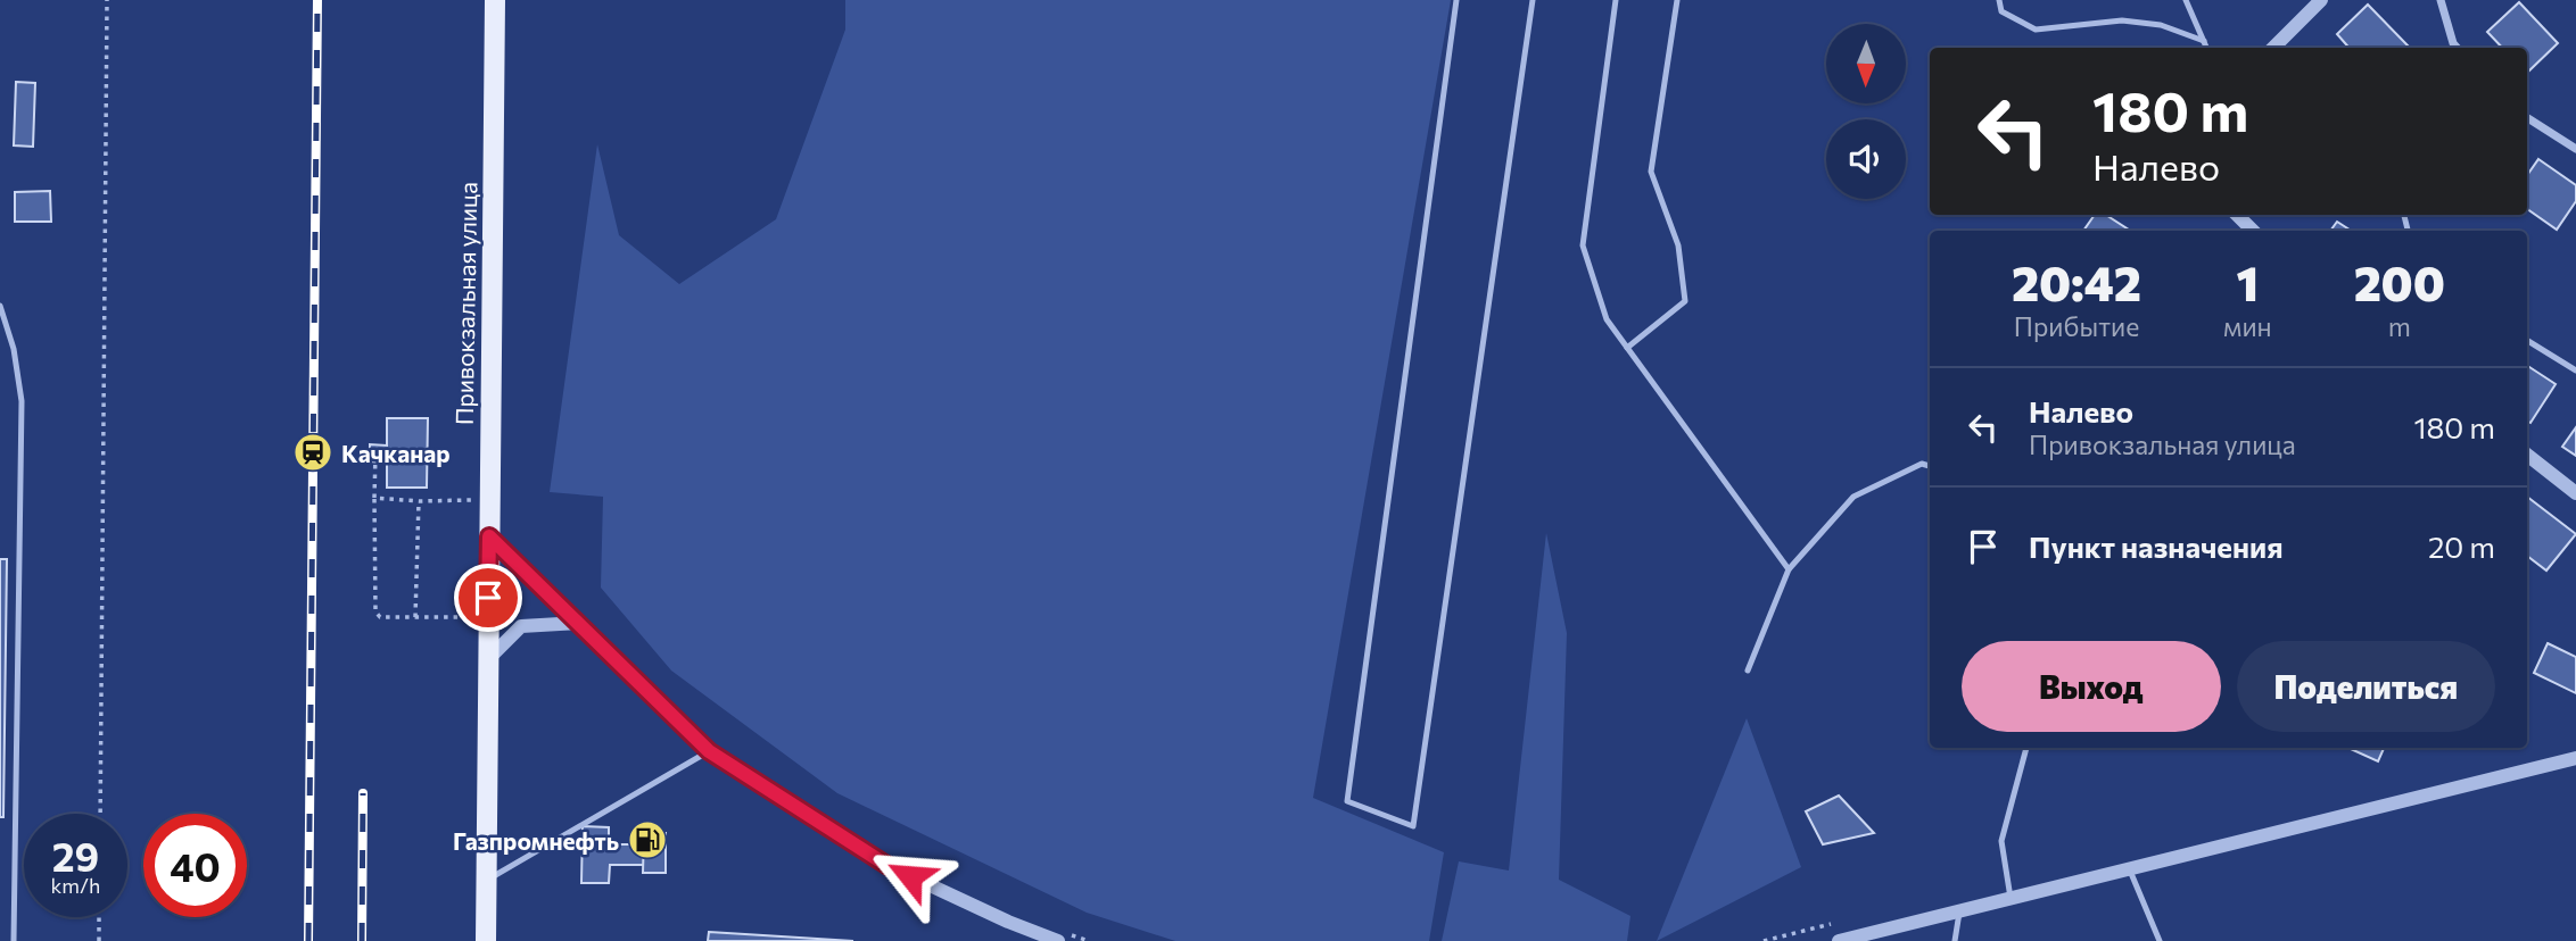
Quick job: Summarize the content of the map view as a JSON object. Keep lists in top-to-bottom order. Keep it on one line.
{"streets":{"main road":["Привокзальная улица"]},"places":{"station":["Качканар"],"fuel station":["Газпромнефть"]},"north":"bottom","page":{"turn":["180 m","Налево"],"eta":["20:42","Прибытие","1","мин","200","m"],"list":[{"name":"Налево","note":"Привокзальная улица","value":"180 m"},{"name":"Пункт назначения","value":"20 m"}],"buttons":["Выход","Поделиться"],"speed":"29 km/h","limit":"40"}}
